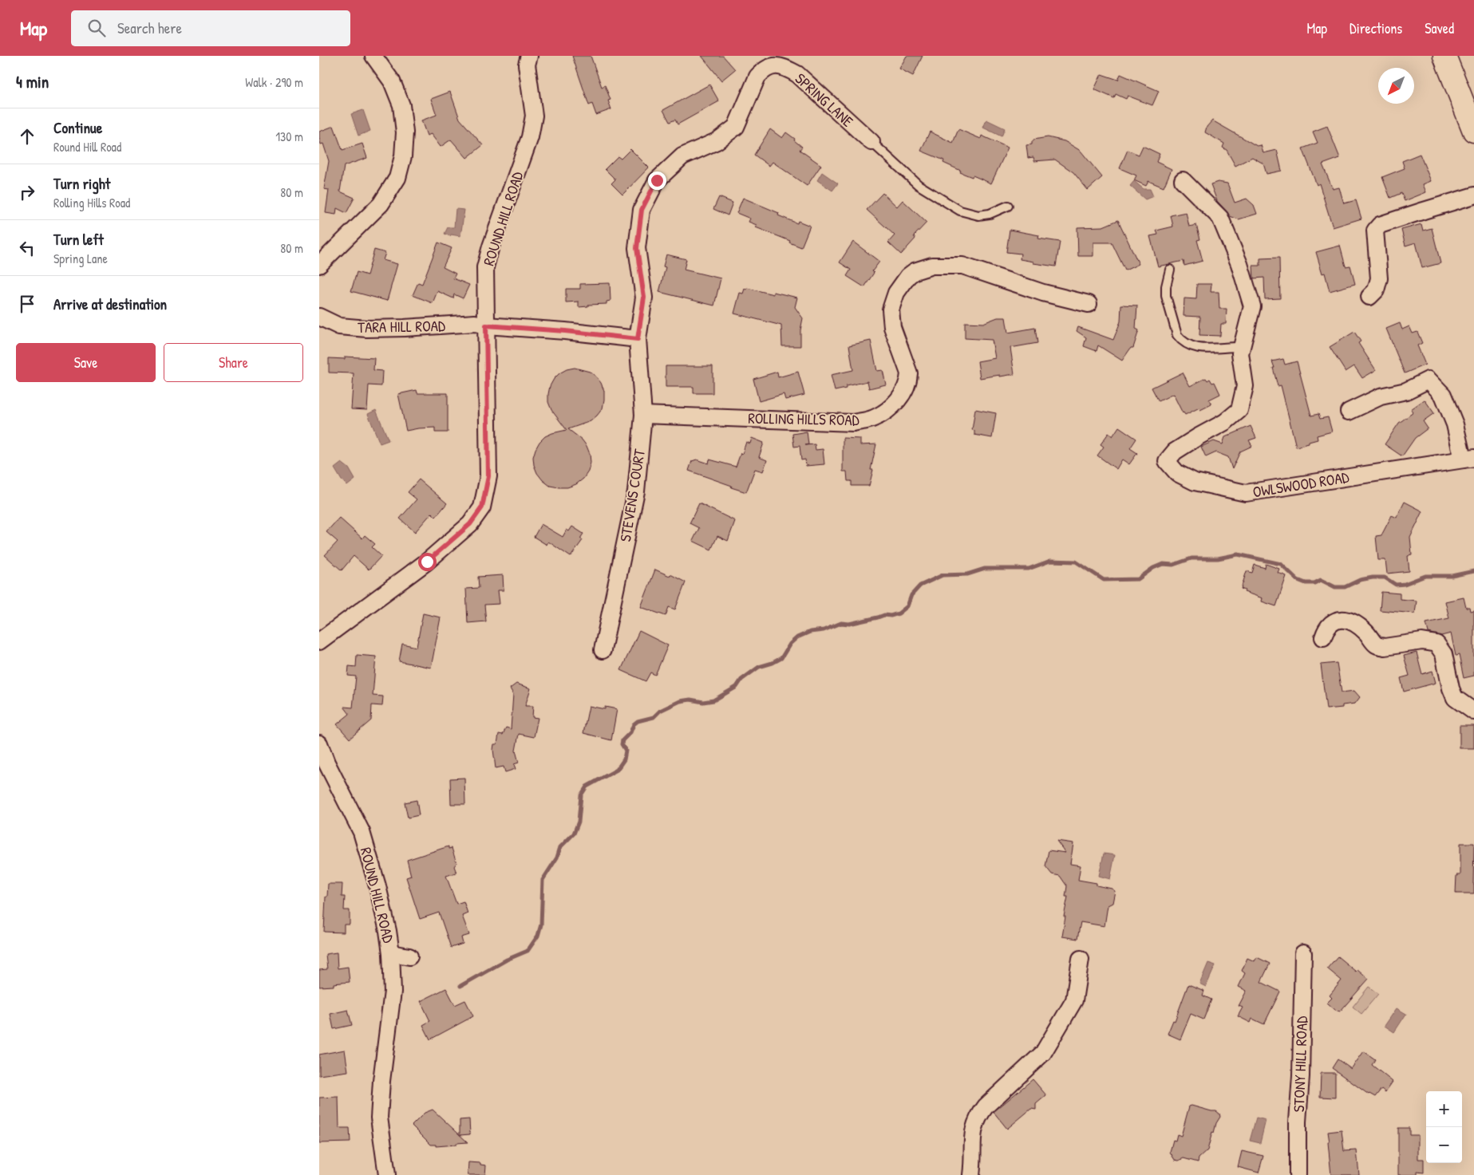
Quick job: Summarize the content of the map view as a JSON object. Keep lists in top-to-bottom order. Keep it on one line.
{"streets":{"street":["SPRING LANE","ROUND HILL ROAD","TARA HILL ROAD","ROLLING HILLS ROAD","OWLSWOOD ROAD","STEVENS COURT","STONY HILL ROAD"]},"crossings":[["SPRING LANE","STEVENS COURT"],["ROUND HILL ROAD","TARA HILL ROAD"],["ROLLING HILLS ROAD","STEVENS COURT"]],"north":"bottom left","page":{"header":"Map","search":"Search here","nav":["Map","Directions","Saved"],"heading":["4 min","Walk · 290 m"],"list":[["Continue","Round Hill Road","130 m"],["Turn right","Rolling Hills Road","80 m"],["Turn left","Spring Lane","80 m"],"Arrive at destination"],"buttons":["Save","Share"],"map_buttons":["+","−"]}}
